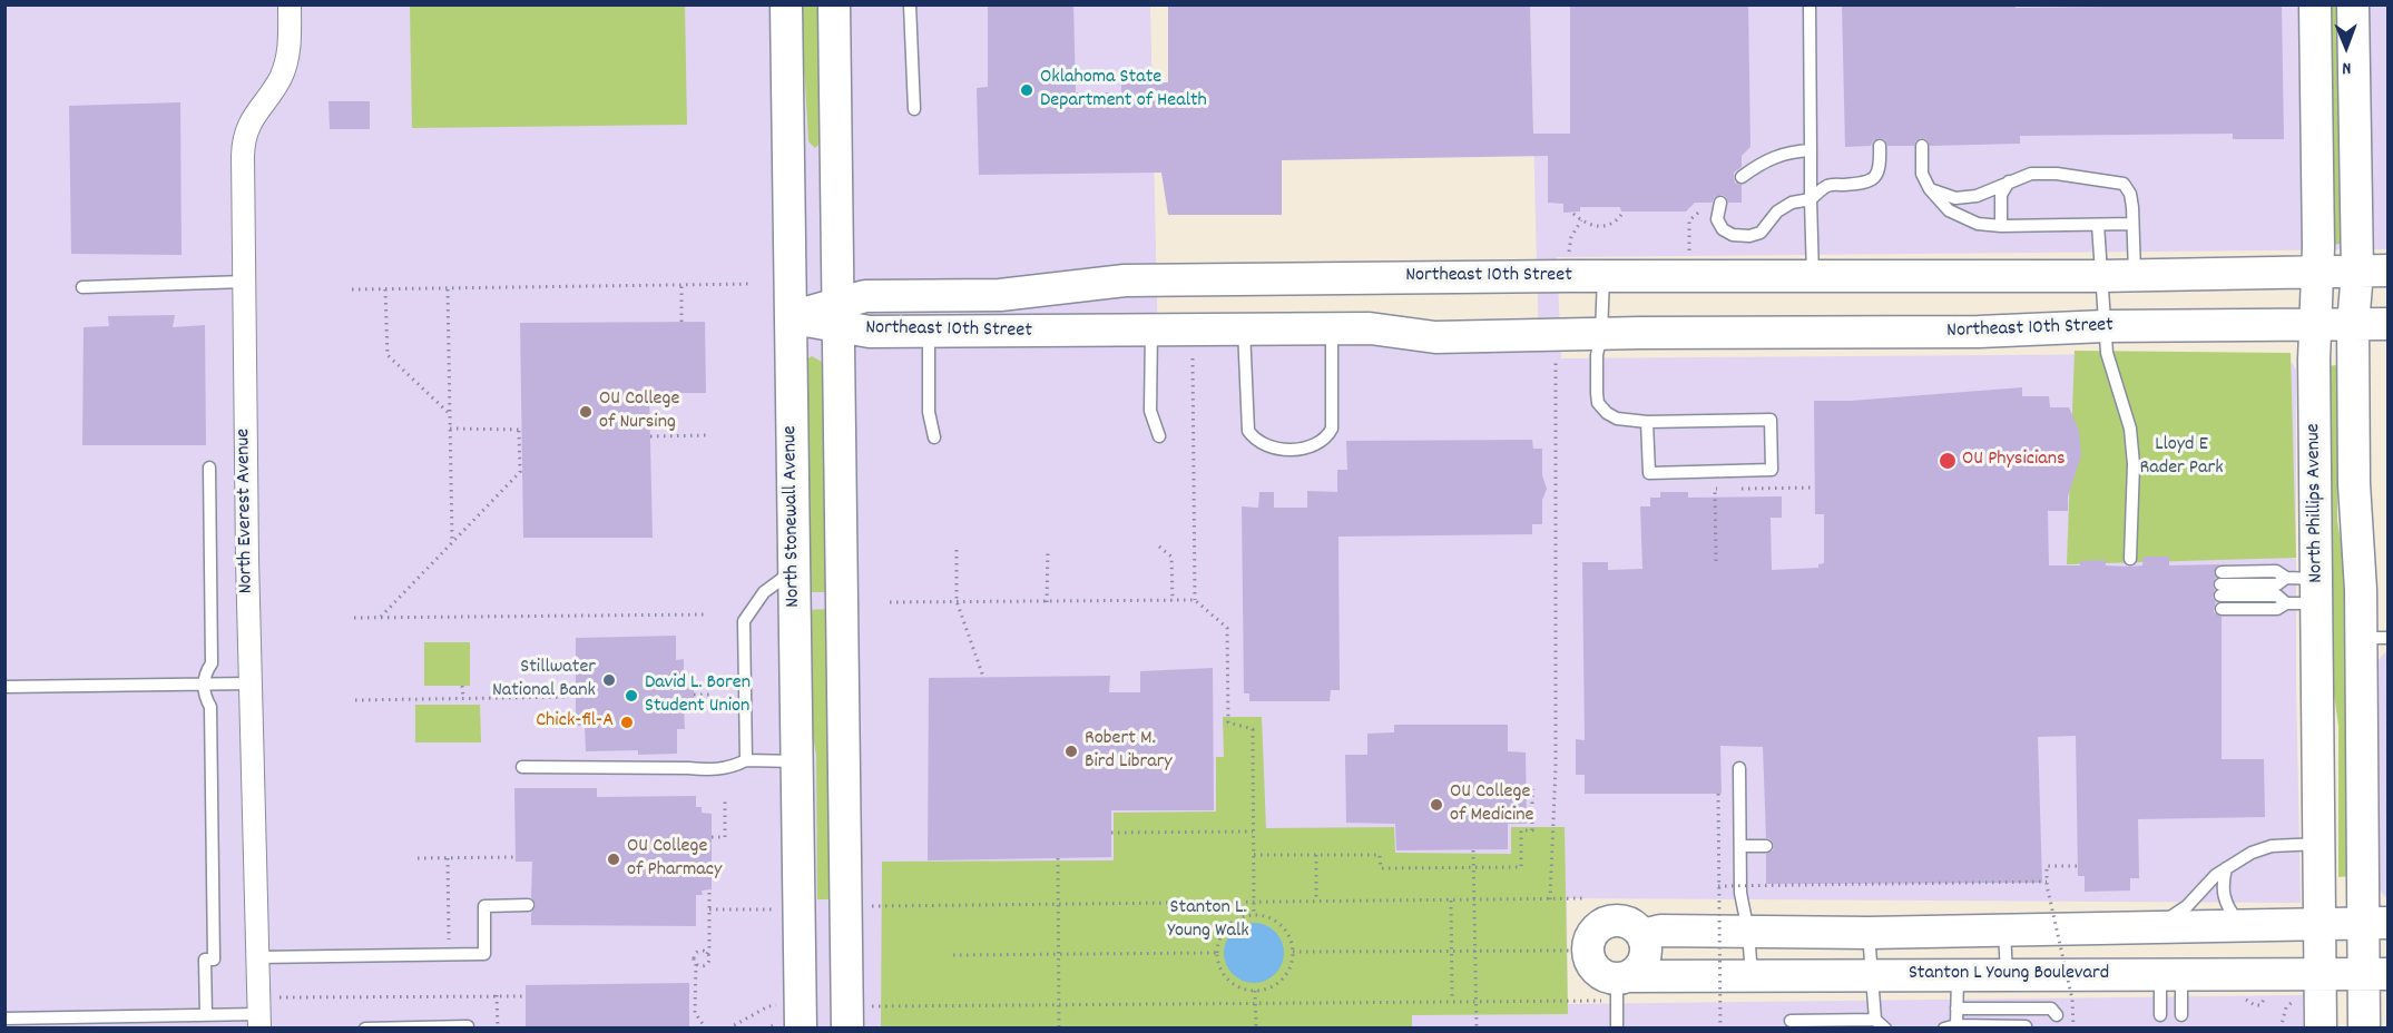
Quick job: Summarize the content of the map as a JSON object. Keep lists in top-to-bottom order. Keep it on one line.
{"streets":{"main road":["Northeast 10th Street","North Phillips Avenue","North Stonewall Avenue","Stanton L Young Boulevard"],"street":["North Everest Avenue"]},"crossings":[["Northeast 10th Street","North Phillips Avenue"],["Northeast 10th Street","North Stonewall Avenue"],["North Phillips Avenue","Stanton L Young Boulevard"]],"parks":["Lloyd E Rader Park","Stanton L. Young Walk"],"places":["Oklahoma State Department of Health","OU College of Nursing","OU Physicians","Stillwater National Bank","David L. Boren Student Union","Chick-fil-A","Robert M. Bird Library","OU College of Medicine","OU College of Pharmacy"],"north":"bottom"}
